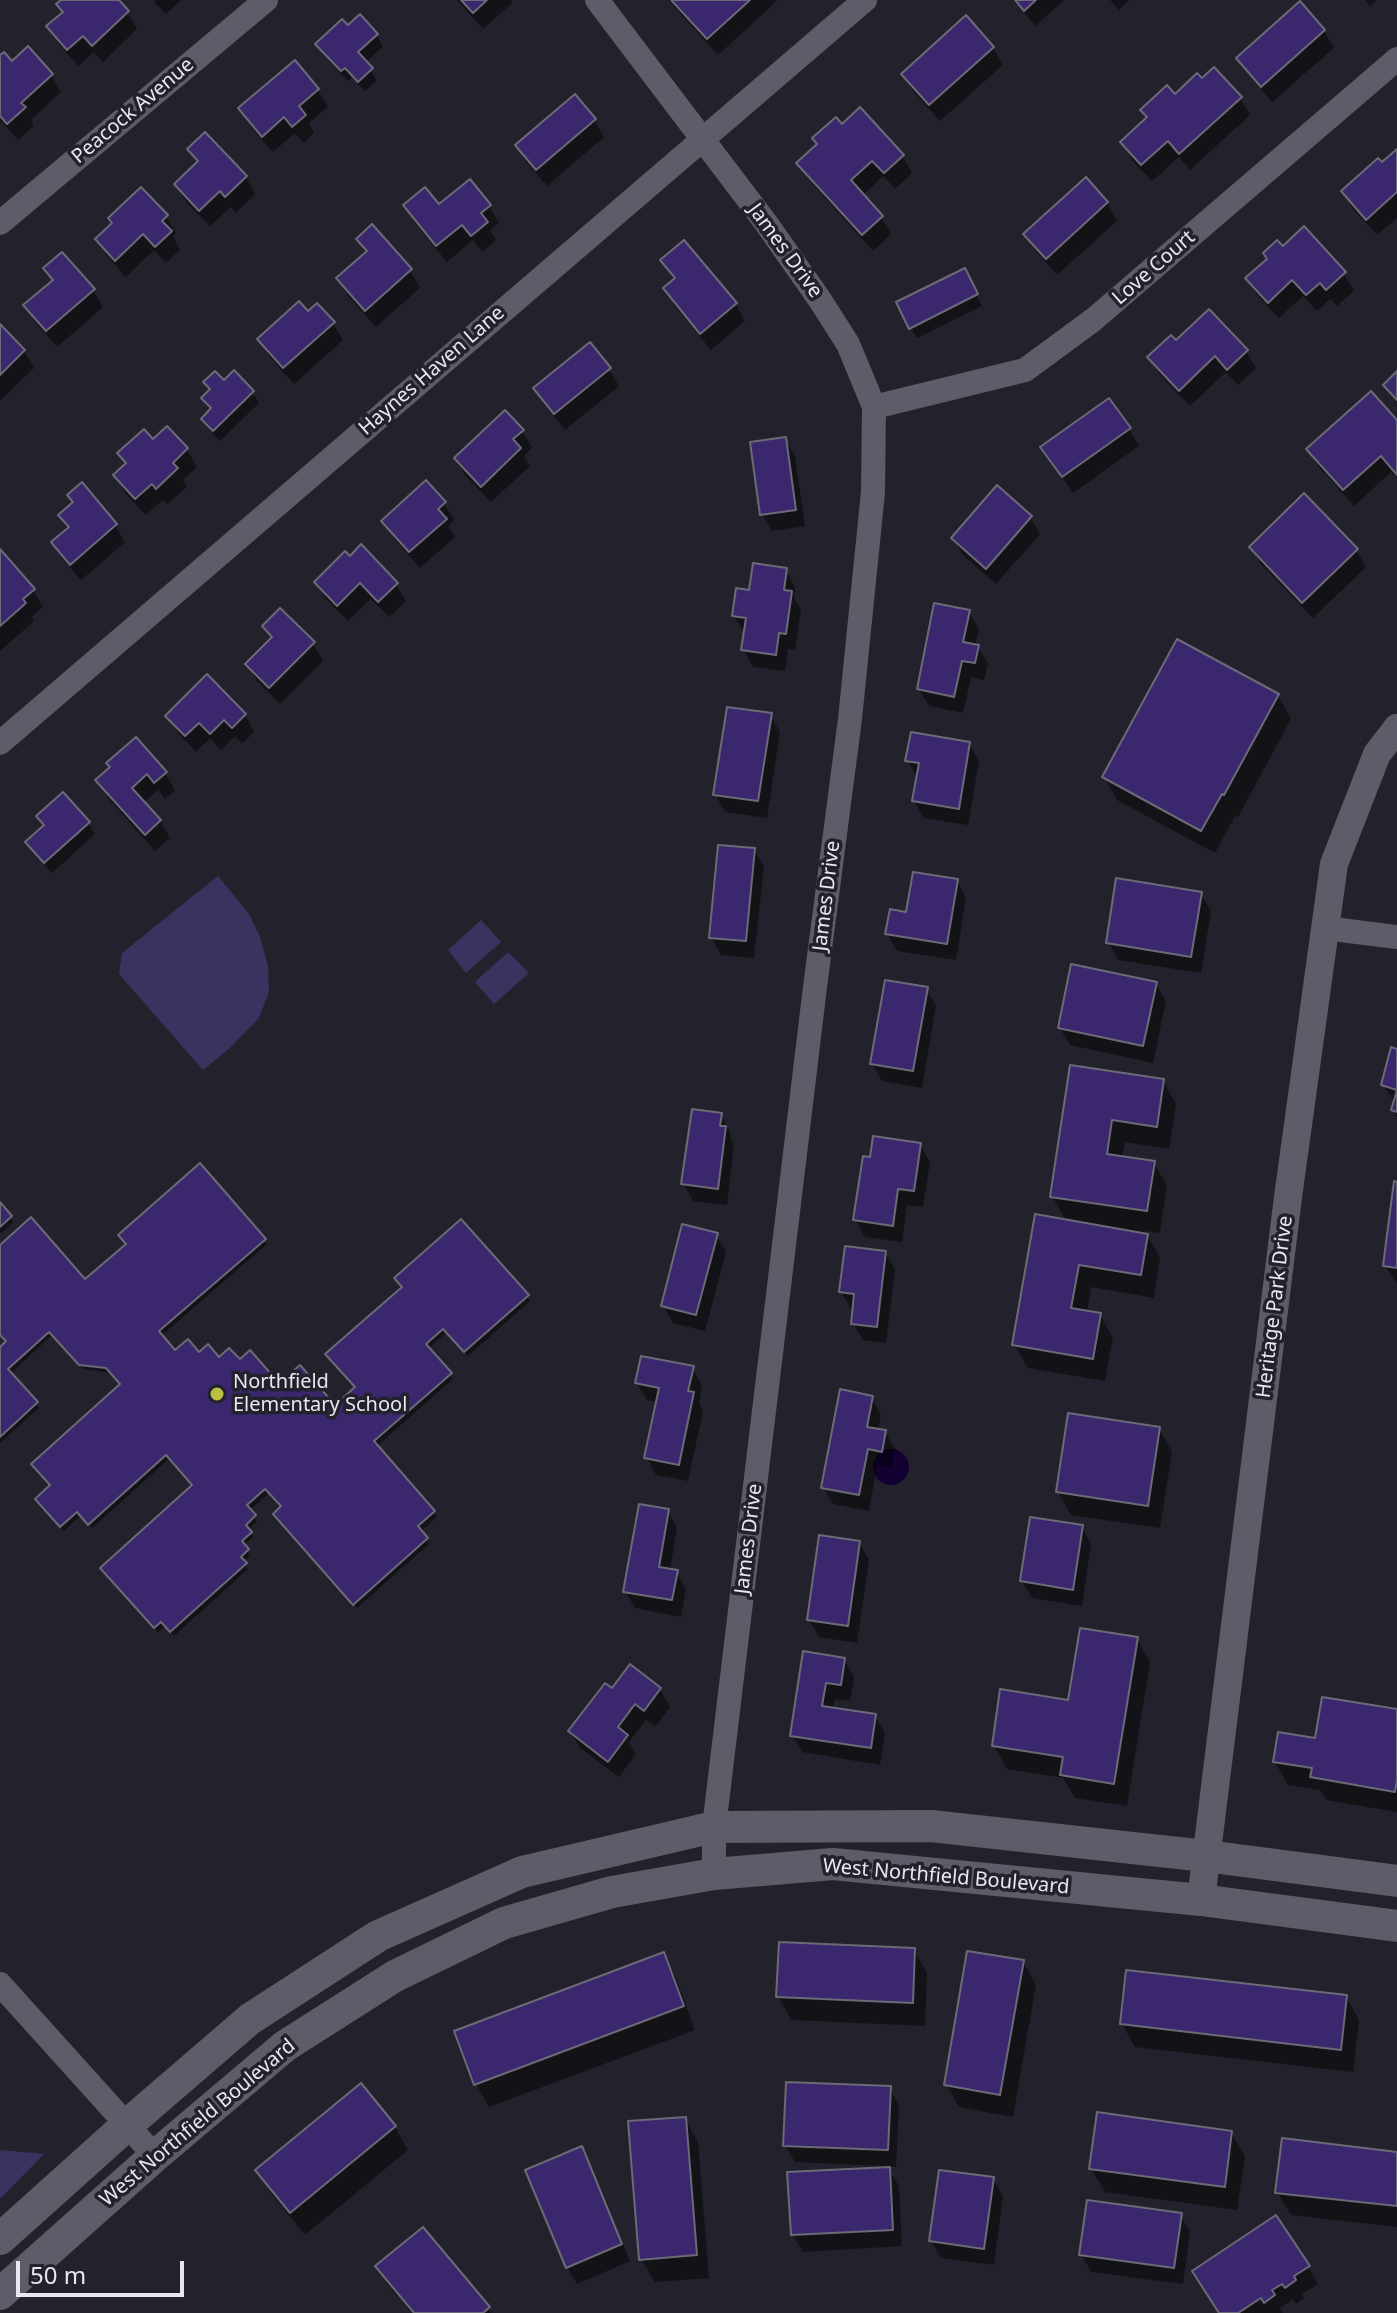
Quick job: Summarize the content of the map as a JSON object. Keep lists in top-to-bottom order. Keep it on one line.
{"streets":{"main road":["West Northfield Boulevard"],"street":["Peacock Avenue","James Drive","Love Court","Haynes Haven Lane","Heritage Park Drive"]},"crossings":[["James Drive","Love Court"],["James Drive","Haynes Haven Lane"],["James Drive","West Northfield Boulevard"],["Heritage Park Drive","West Northfield Boulevard"]],"places":["Northfield Elementary School"],"scale_bar":"50 m"}
